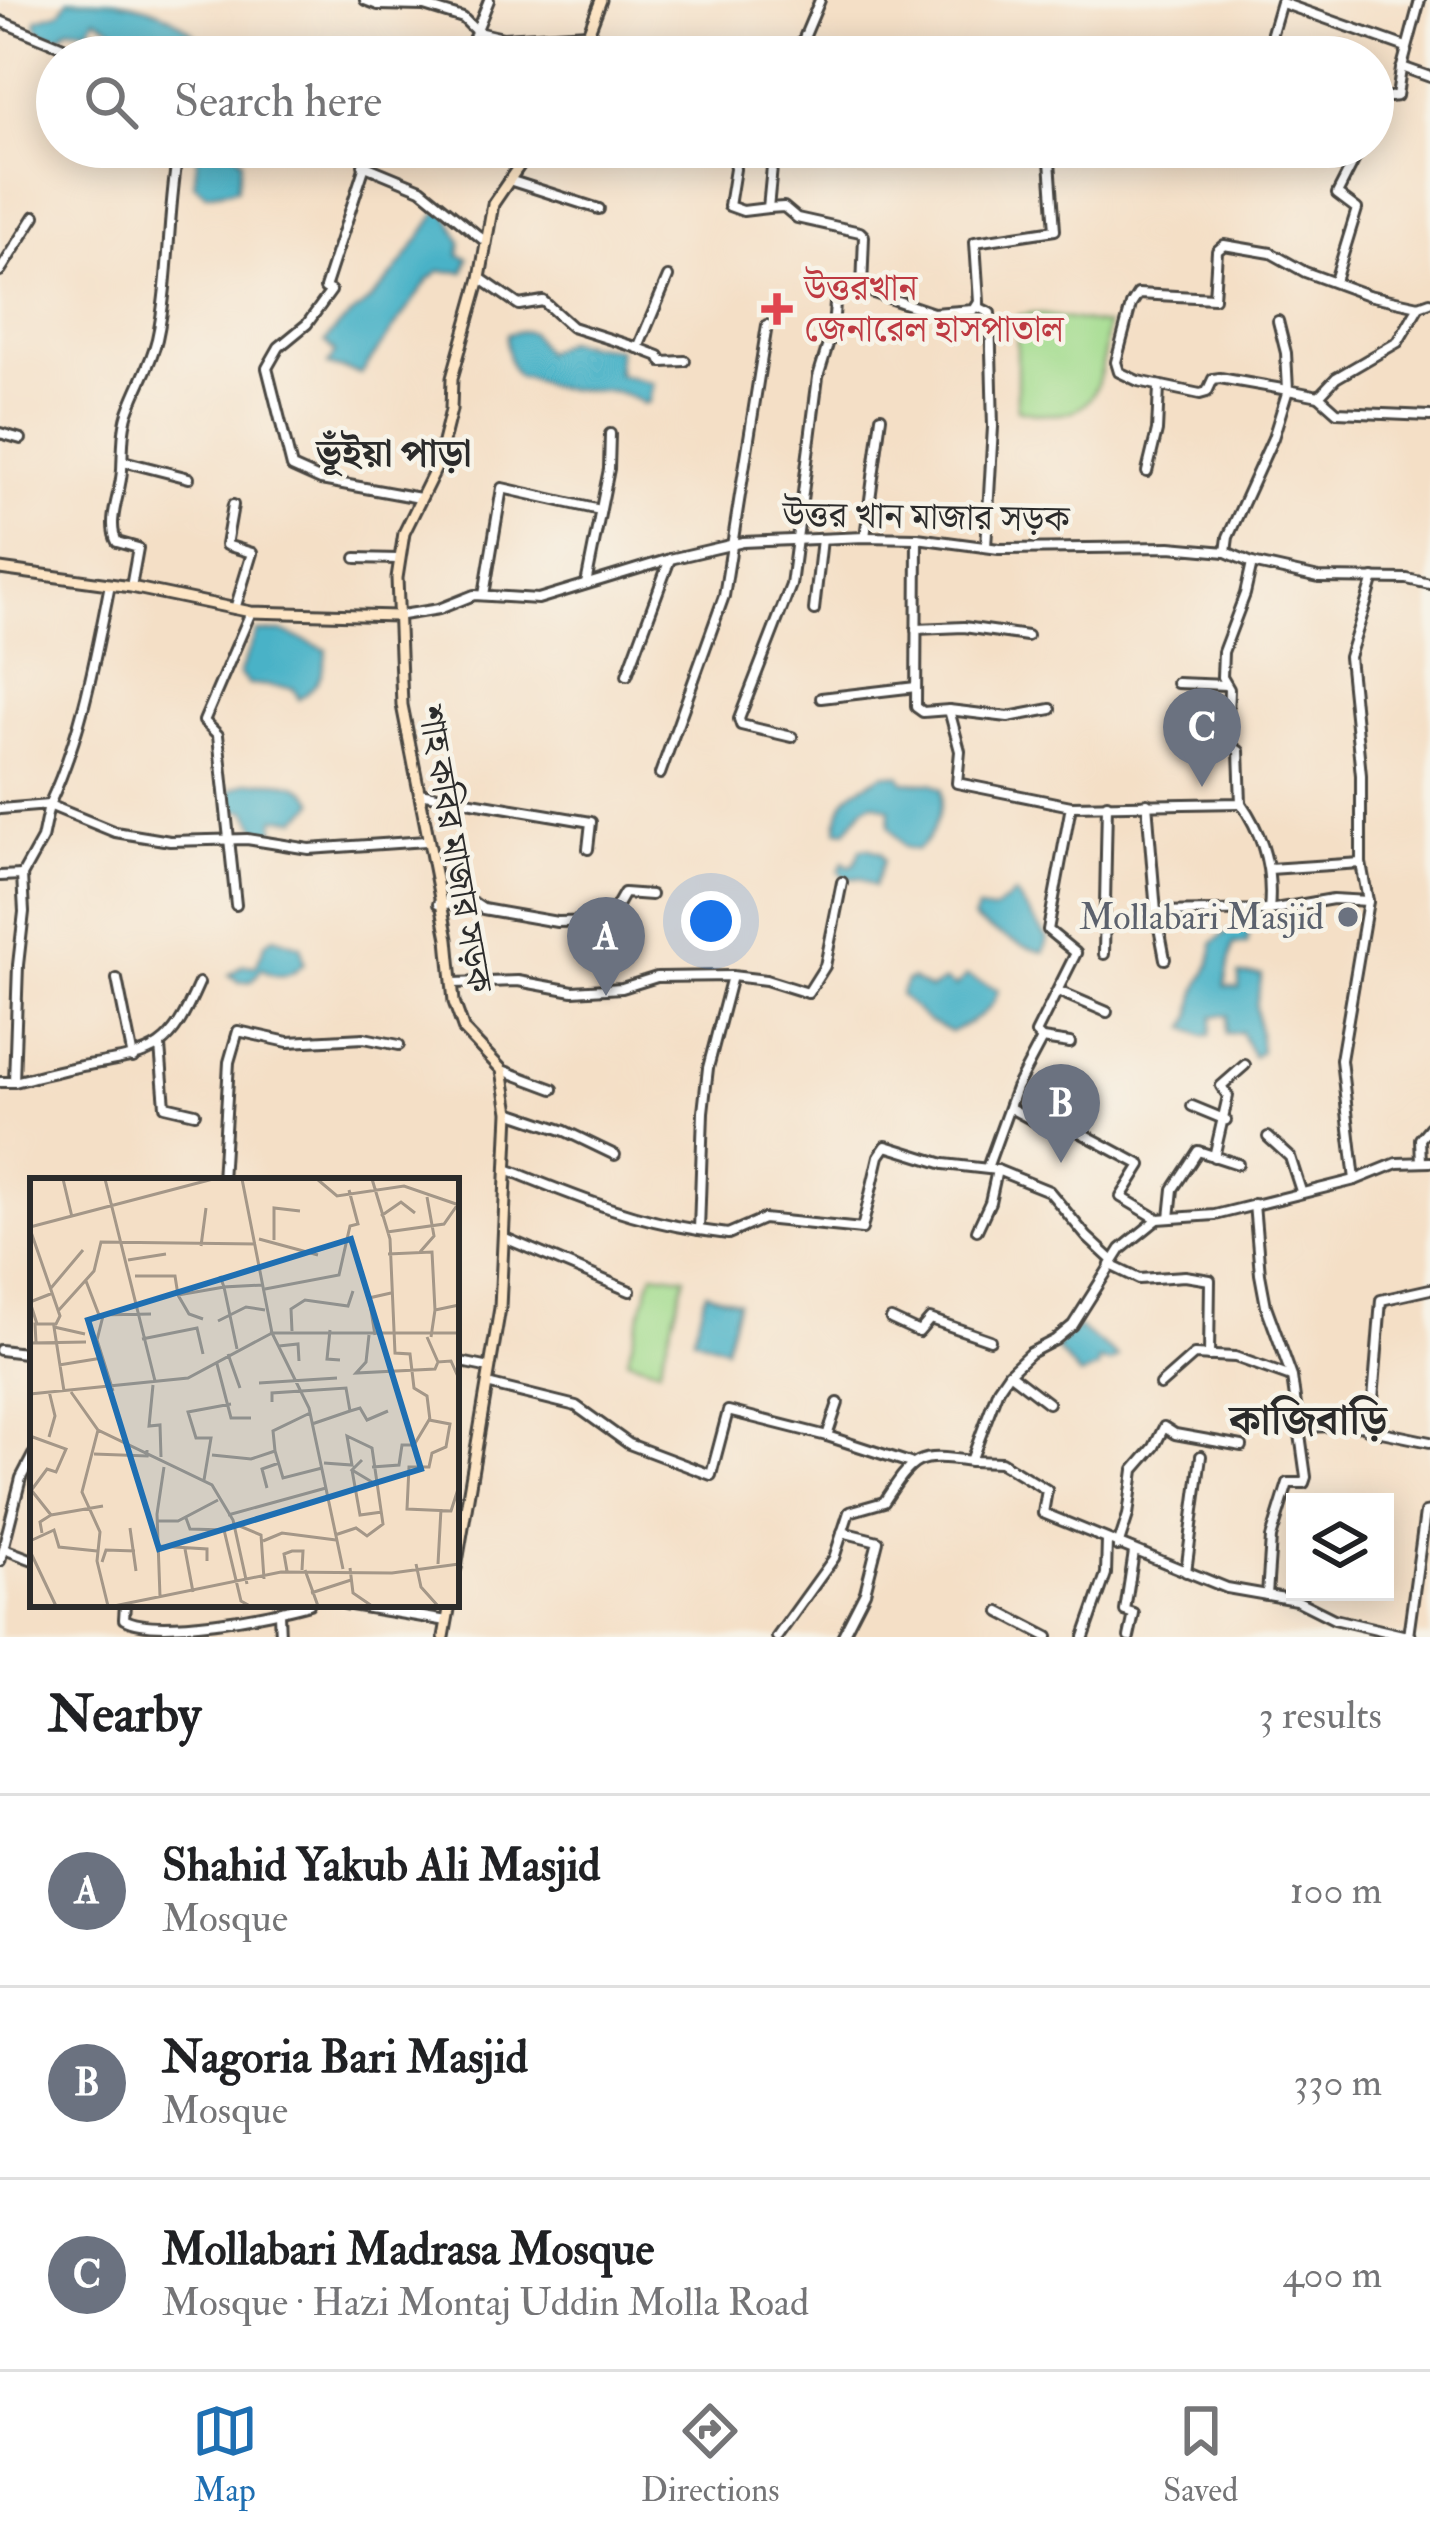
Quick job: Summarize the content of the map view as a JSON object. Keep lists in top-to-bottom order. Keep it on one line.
{"streets":{"main road":["উত্তর খান মাজার সড়ক","শাহ কবির মাজার সড়ক"]},"crossings":[["উত্তর খান মাজার সড়ক","শাহ কবির মাজার সড়ক"]],"districts":["ভূঁইয়া পাড়া","কাজিবাড়ি"],"places":{"health":["উত্তরখান জেনারেল হাসপাতাল"],"other":["Mollabari Masjid"]},"page":{"search":"Search here","pins":["C","A","B"],"heading":["Nearby","3 results"],"list":[{"mark":"A","name":"Shahid Yakub Ali Masjid","note":"Mosque","value":"100 m"},{"mark":"B","name":"Nagoria Bari Masjid","note":"Mosque","value":"330 m"},{"mark":"C","name":"Mollabari Madrasa Mosque","note":"Mosque · Hazi Montaj Uddin Molla Road","value":"400 m"}],"nav":["Map","Directions","Saved"]}}
